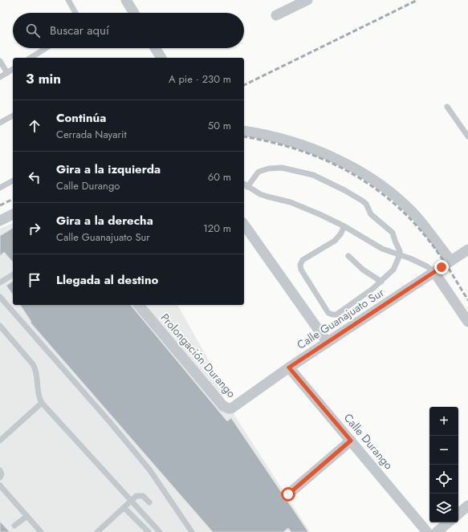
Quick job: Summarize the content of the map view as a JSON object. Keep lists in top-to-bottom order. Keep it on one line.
{"streets":{"street":["Calle Guanajuato Sur","Prolongación Durango","Calle Durango"]},"crossings":[["Calle Guanajuato Sur","Prolongación Durango"],["Calle Guanajuato Sur","Calle Durango"]],"page":{"search":"Buscar aquí","heading":["3 min","A pie · 230 m"],"list":[["Continúa","Cerrada Nayarit","50 m"],["Gira a la izquierda","Calle Durango","60 m"],["Gira a la derecha","Calle Guanajuato Sur","120 m"],"Llegada al destino"],"map_buttons":["+","−"]}}
